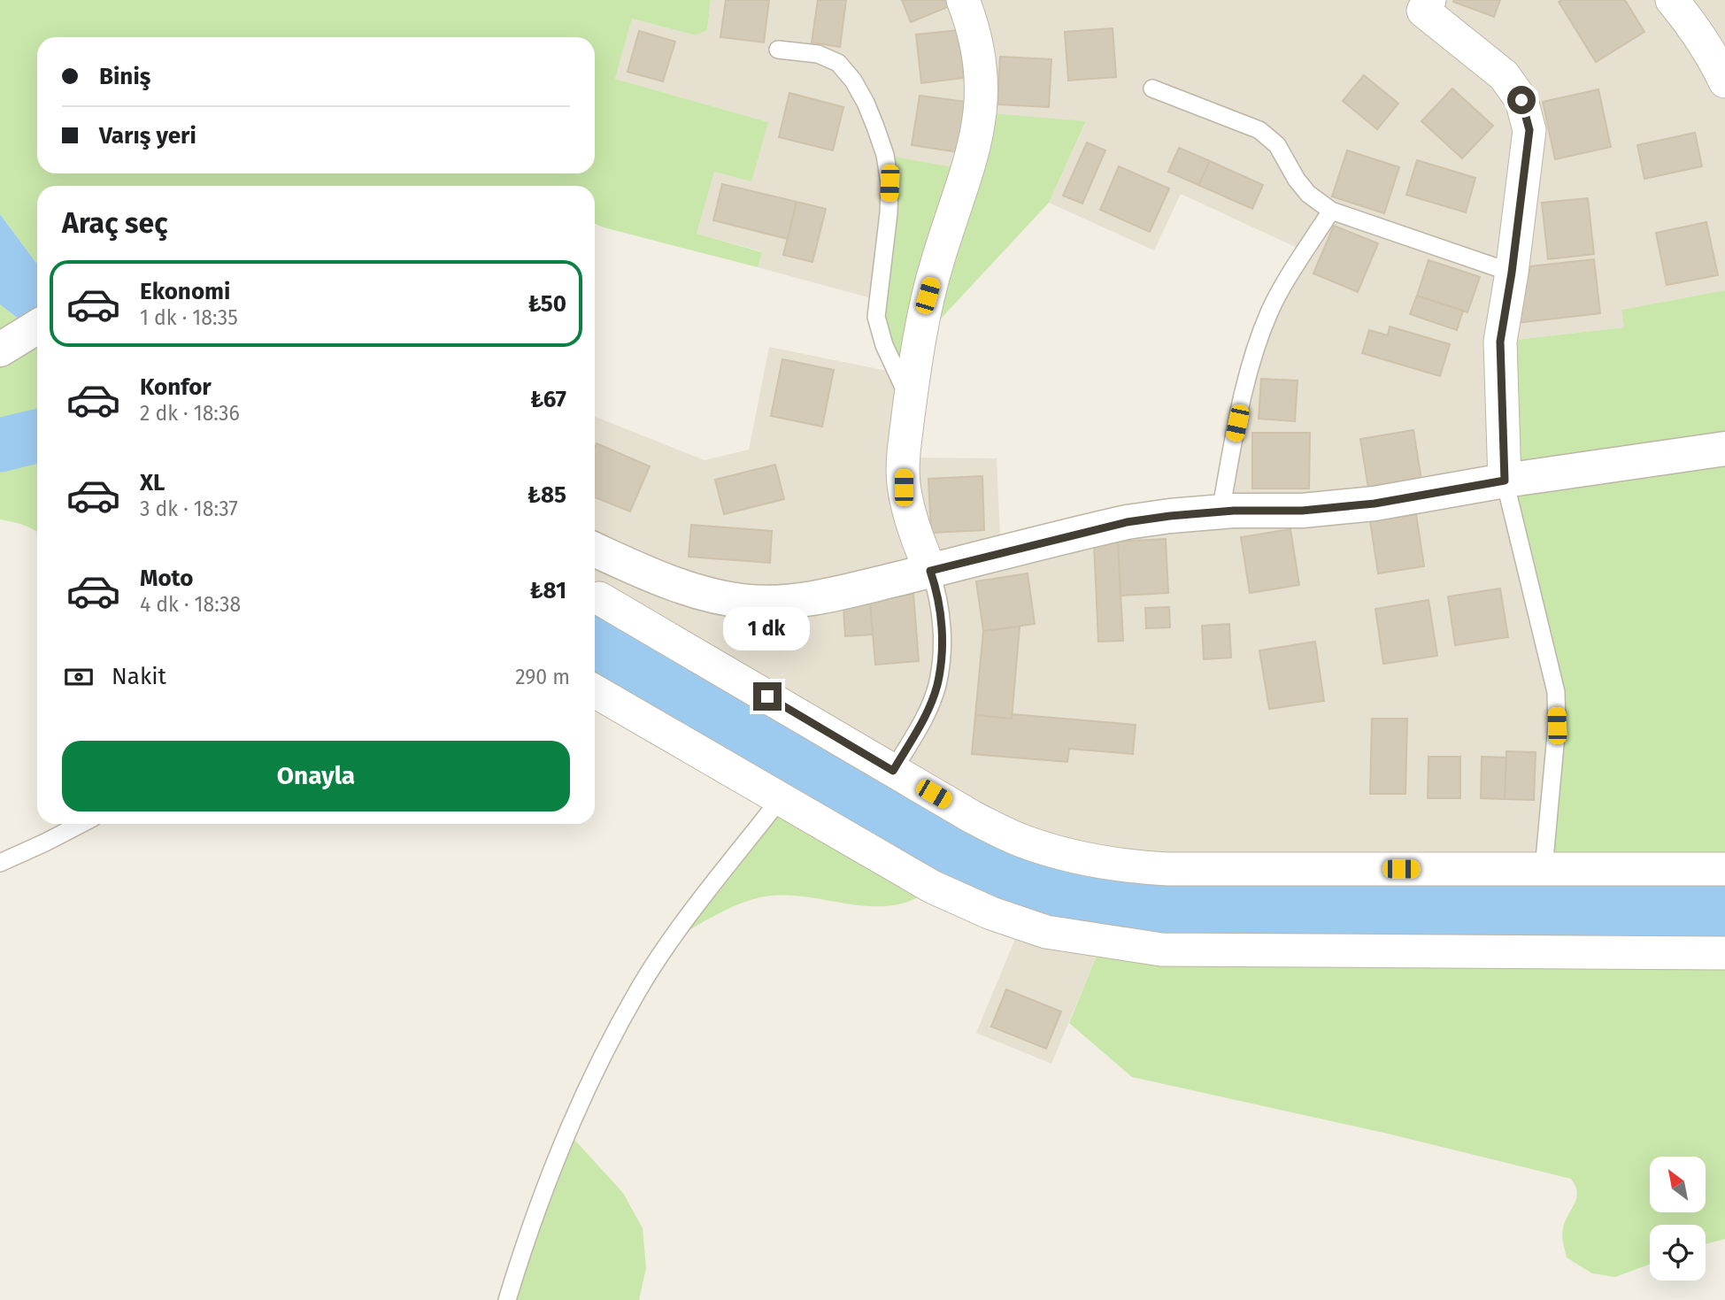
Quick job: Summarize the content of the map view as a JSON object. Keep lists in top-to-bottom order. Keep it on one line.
{"north":"top left","page":{"banner":["Biniş","Varış yeri"],"heading":"Araç seç","list":[{"name":"Ekonomi","note":"1 dk · 18:35","value":"₺50"},{"name":"Konfor","note":"2 dk · 18:36","value":"₺67"},{"name":"XL","note":"3 dk · 18:37","value":"₺85"},{"name":"Moto","note":"4 dk · 18:38","value":"₺81"}],"bubble":"1 dk","pay":["Nakit","290 m"],"buttons":"Onayla"}}
